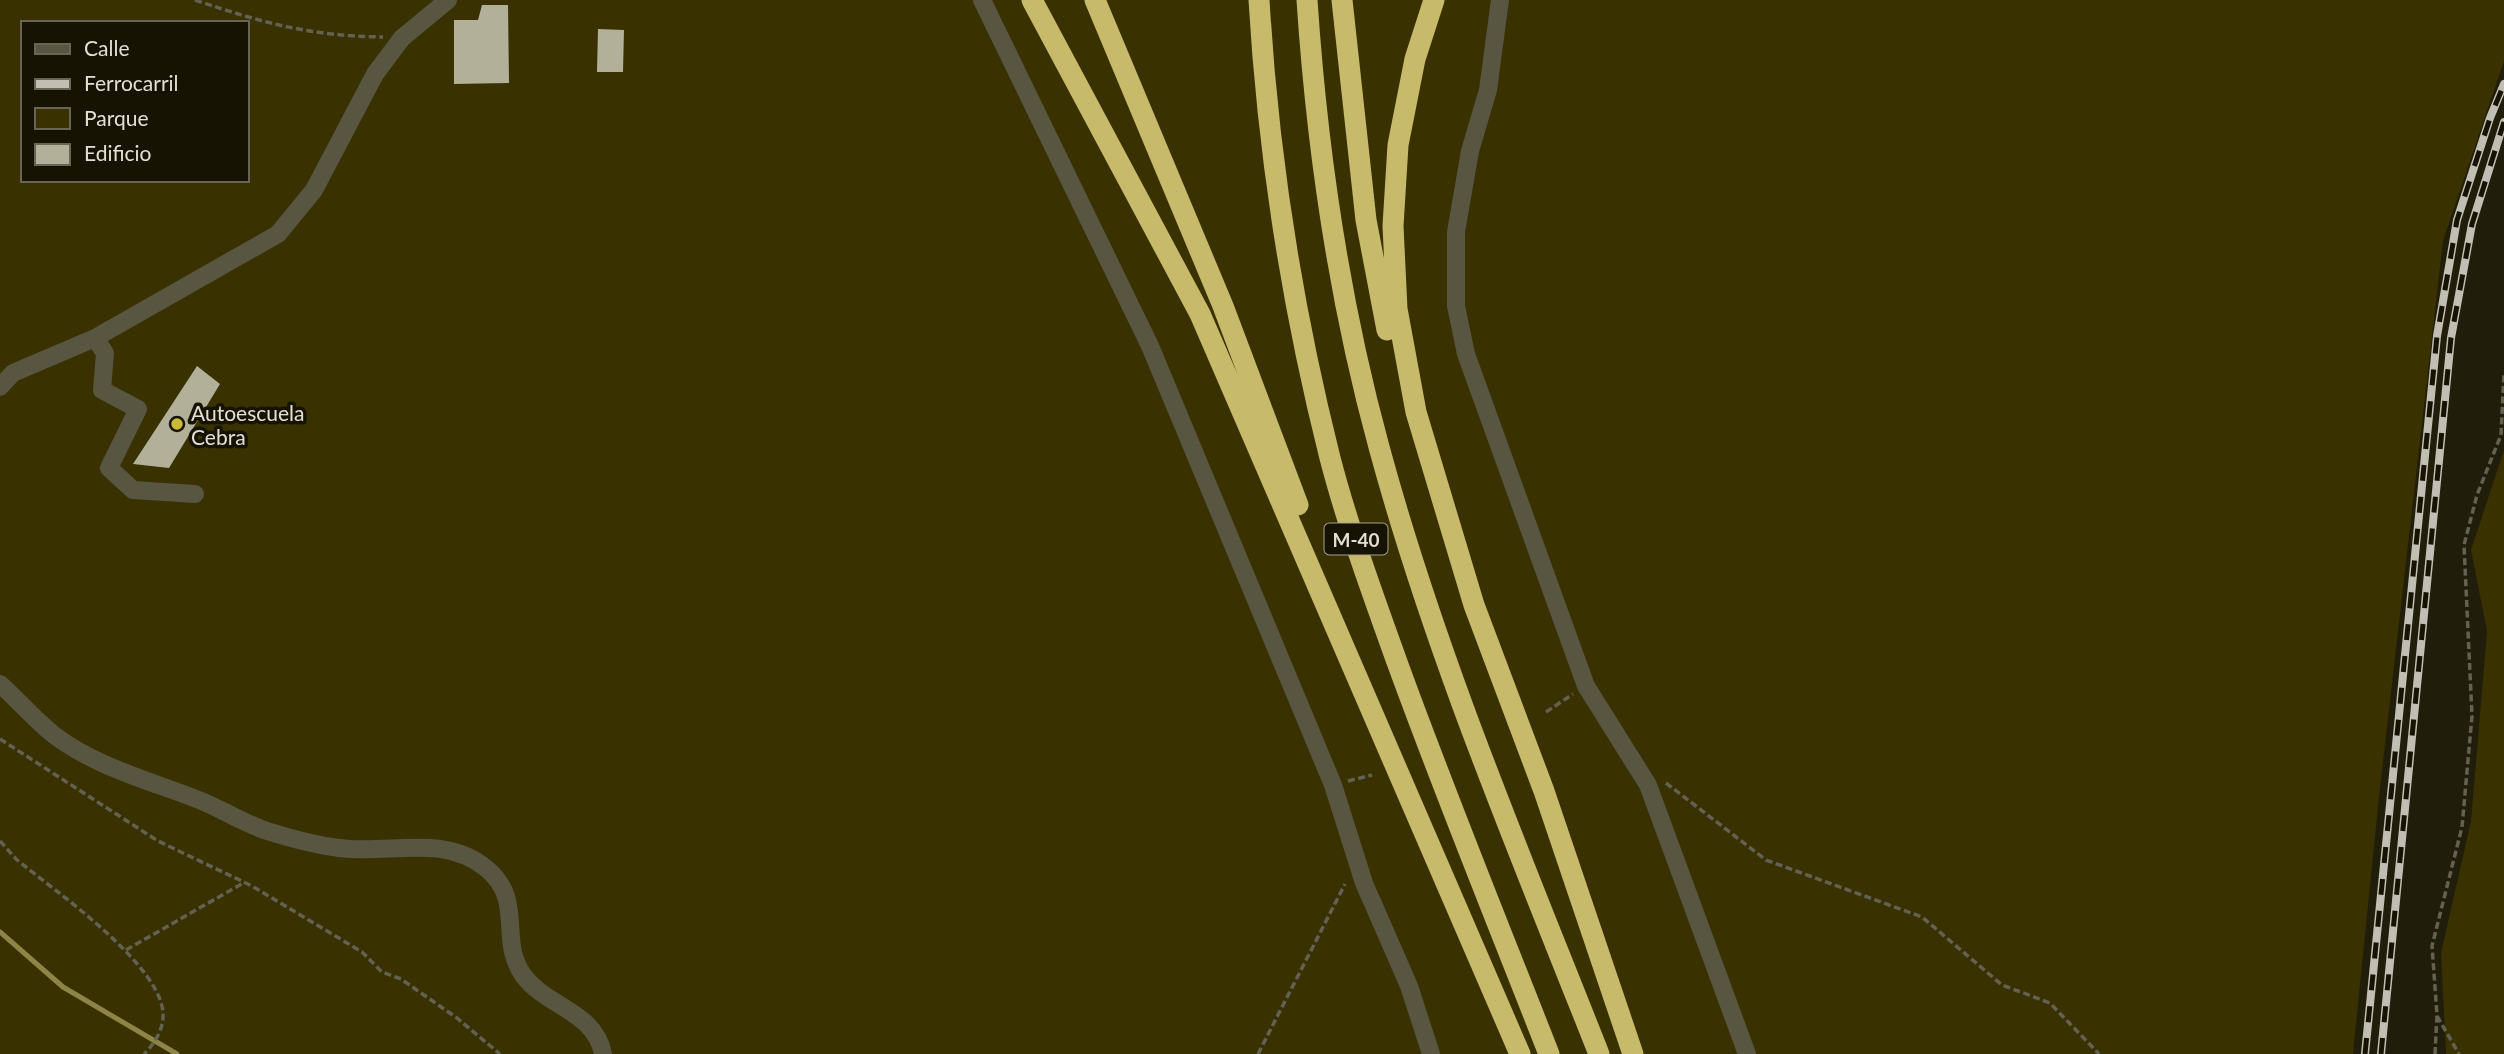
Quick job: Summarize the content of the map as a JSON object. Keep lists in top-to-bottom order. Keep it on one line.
{"streets":{"highway":["M-40"]},"places":["Autoescuela Cebra"],"legend":["Calle","Ferrocarril","Parque","Edificio"]}
